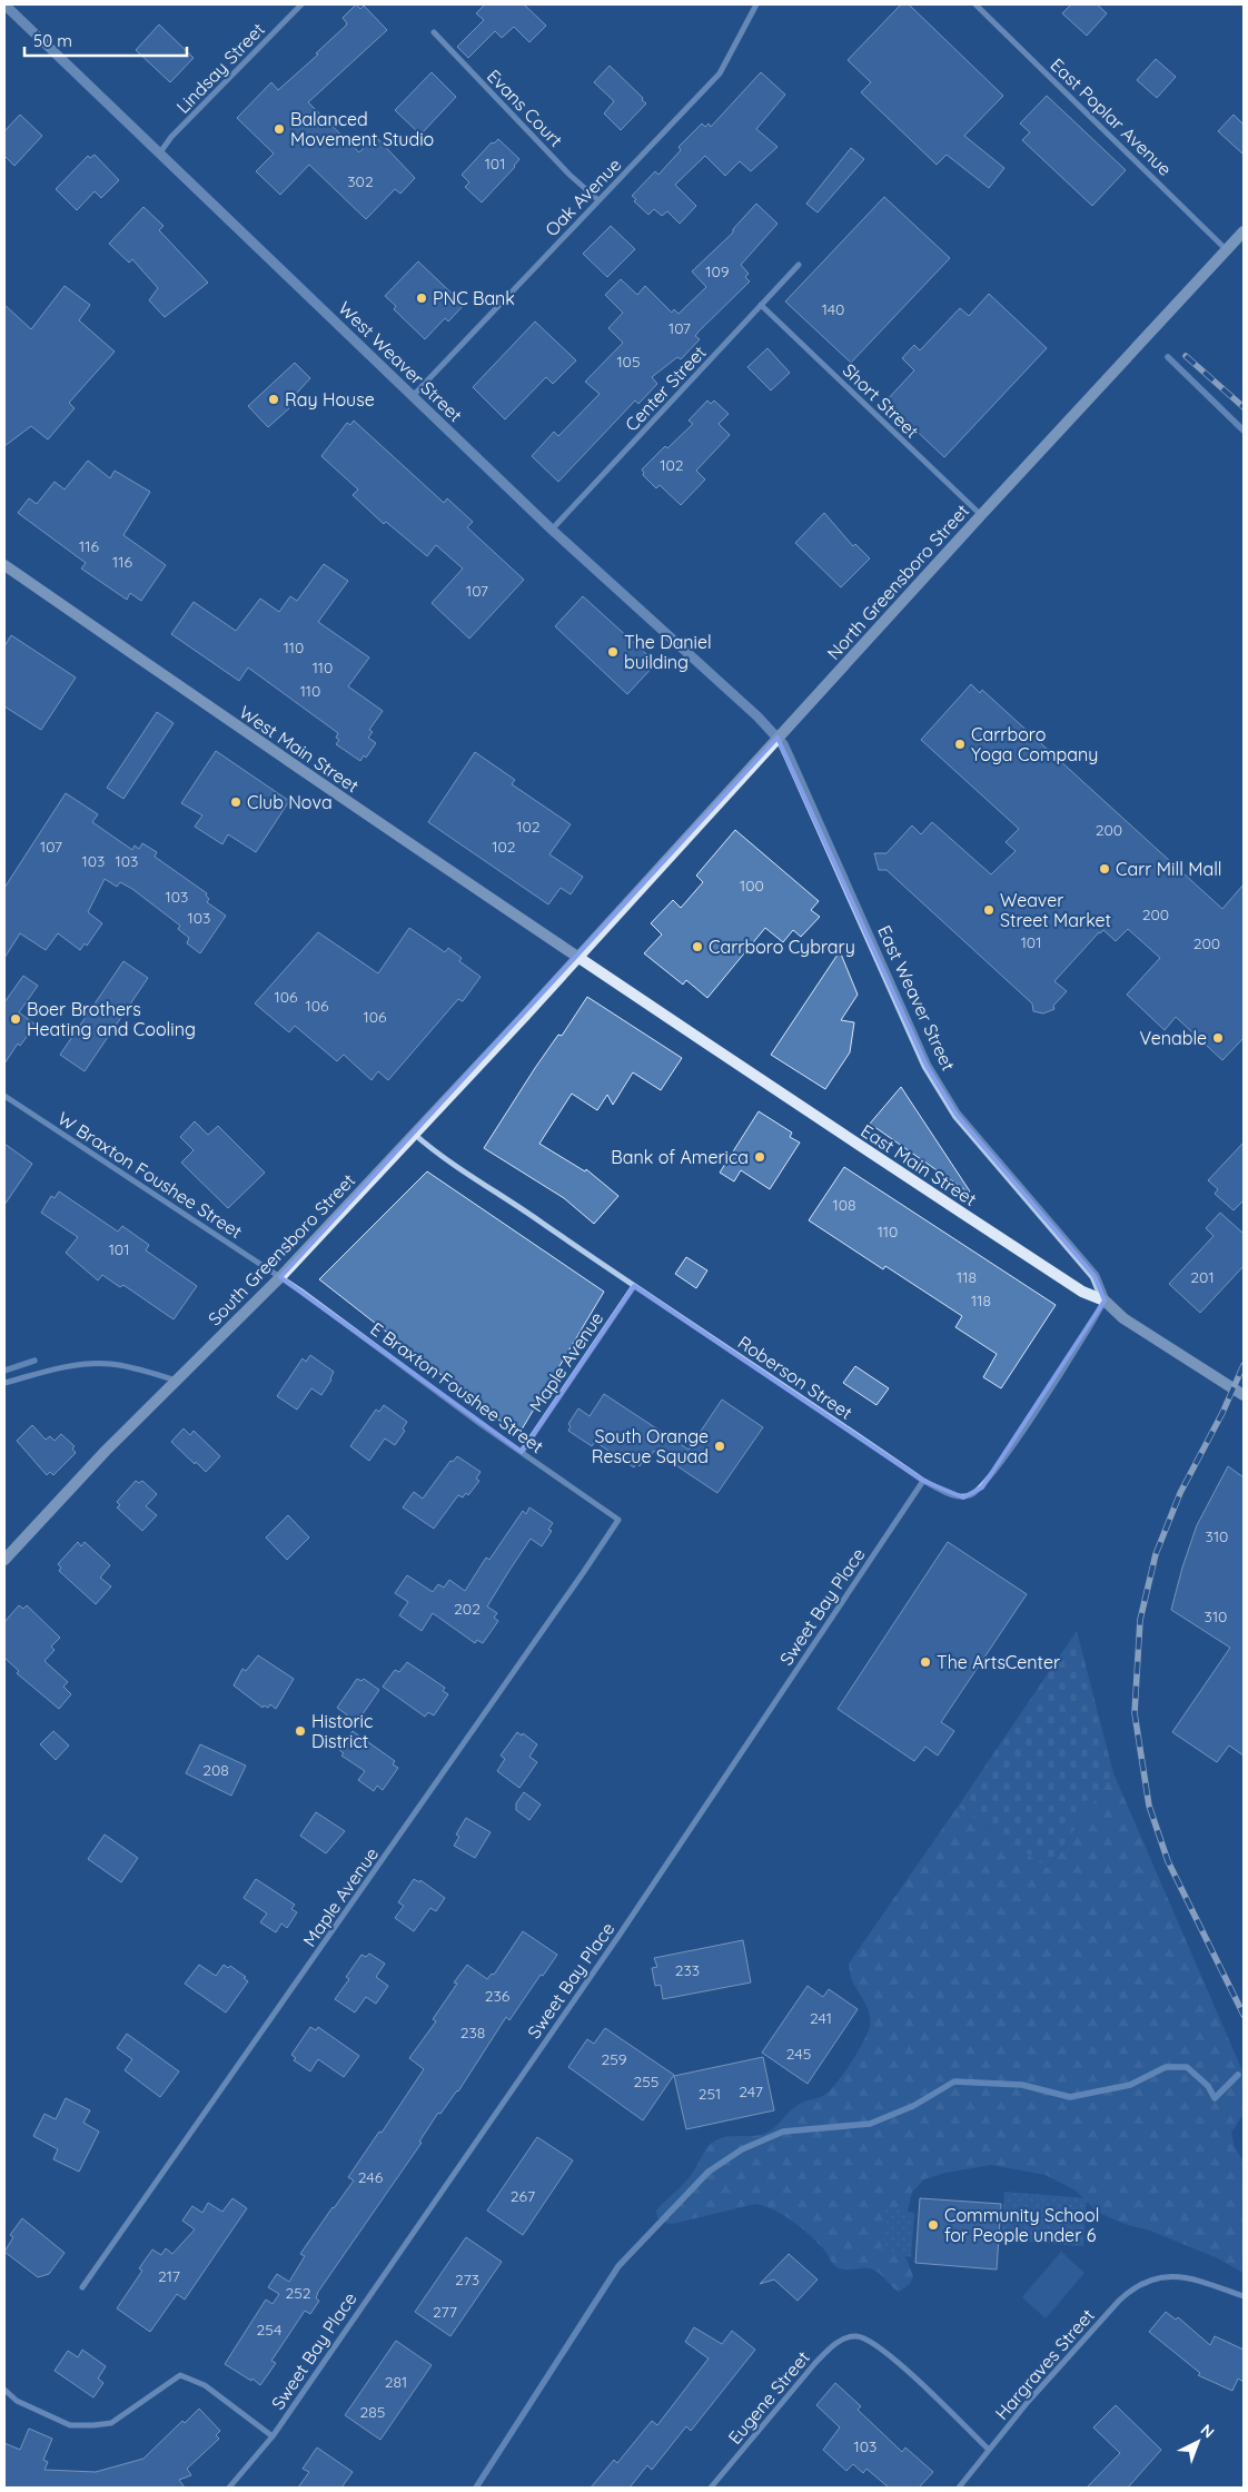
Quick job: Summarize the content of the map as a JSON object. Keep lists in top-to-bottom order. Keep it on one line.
{"streets":{"main road":["North Greensboro Street","West Main Street","East Main Street","South Greensboro Street"],"street":["Lindsay Street","Evans Court","East Poplar Avenue","Oak Avenue","West Weaver Street","Center Street","Short Street","East Weaver Street","W Braxton Foushee Street","Maple Avenue","Roberson Street","E Braxton Foushee Street","Sweet Bay Place","Hargraves Street","Eugene Street"]},"crossings":[["Lindsay Street","West Weaver Street"],["Evans Court","Oak Avenue"],["East Poplar Avenue","North Greensboro Street"],["Oak Avenue","West Weaver Street"],["West Weaver Street","Center Street"],["West Weaver Street","North Greensboro Street"],["West Weaver Street","East Weaver Street"],["Center Street","Short Street"],["Short Street","North Greensboro Street"],["North Greensboro Street","West Main Street"],["North Greensboro Street","East Weaver Street"],["North Greensboro Street","East Main Street"],["North Greensboro Street","South Greensboro Street"],["West Main Street","East Main Street"],["West Main Street","South Greensboro Street"],["East Weaver Street","East Main Street"],["East Weaver Street","Roberson Street"],["East Main Street","South Greensboro Street"],["East Main Street","Roberson Street"],["W Braxton Foushee Street","South Greensboro Street"],["W Braxton Foushee Street","E Braxton Foushee Street"],["South Greensboro Street","Roberson Street"],["South Greensboro Street","E Braxton Foushee Street"],["Maple Avenue","Roberson Street"],["Maple Avenue","E Braxton Foushee Street"],["Roberson Street","Sweet Bay Place"],["Hargraves Street","Eugene Street"]],"places":["Balanced Movement Studio","PNC Bank","Ray House","The Daniel building","Carrboro Yoga Company","Club Nova","Carr Mill Mall","Weaver Street Market","Carrboro Cybrary","Boer Brothers Heating and Cooling","Venable","Bank of America","South Orange Rescue Squad","The ArtsCenter","Historic District","Community School for People under 6"],"house_numbers":["101","302","109","140","107","105","102","116","116","107","110","110","110","102","200","107","102","103","103","100","103","200","103","101","200","106","106","106","108","110","101","118","201","118","310","202","310","208","233","236","241","238","245","259","255","247","251","246","267","217","273","252","277","254","281","285","103"],"scale_bar":"50 m","north":"top right"}
